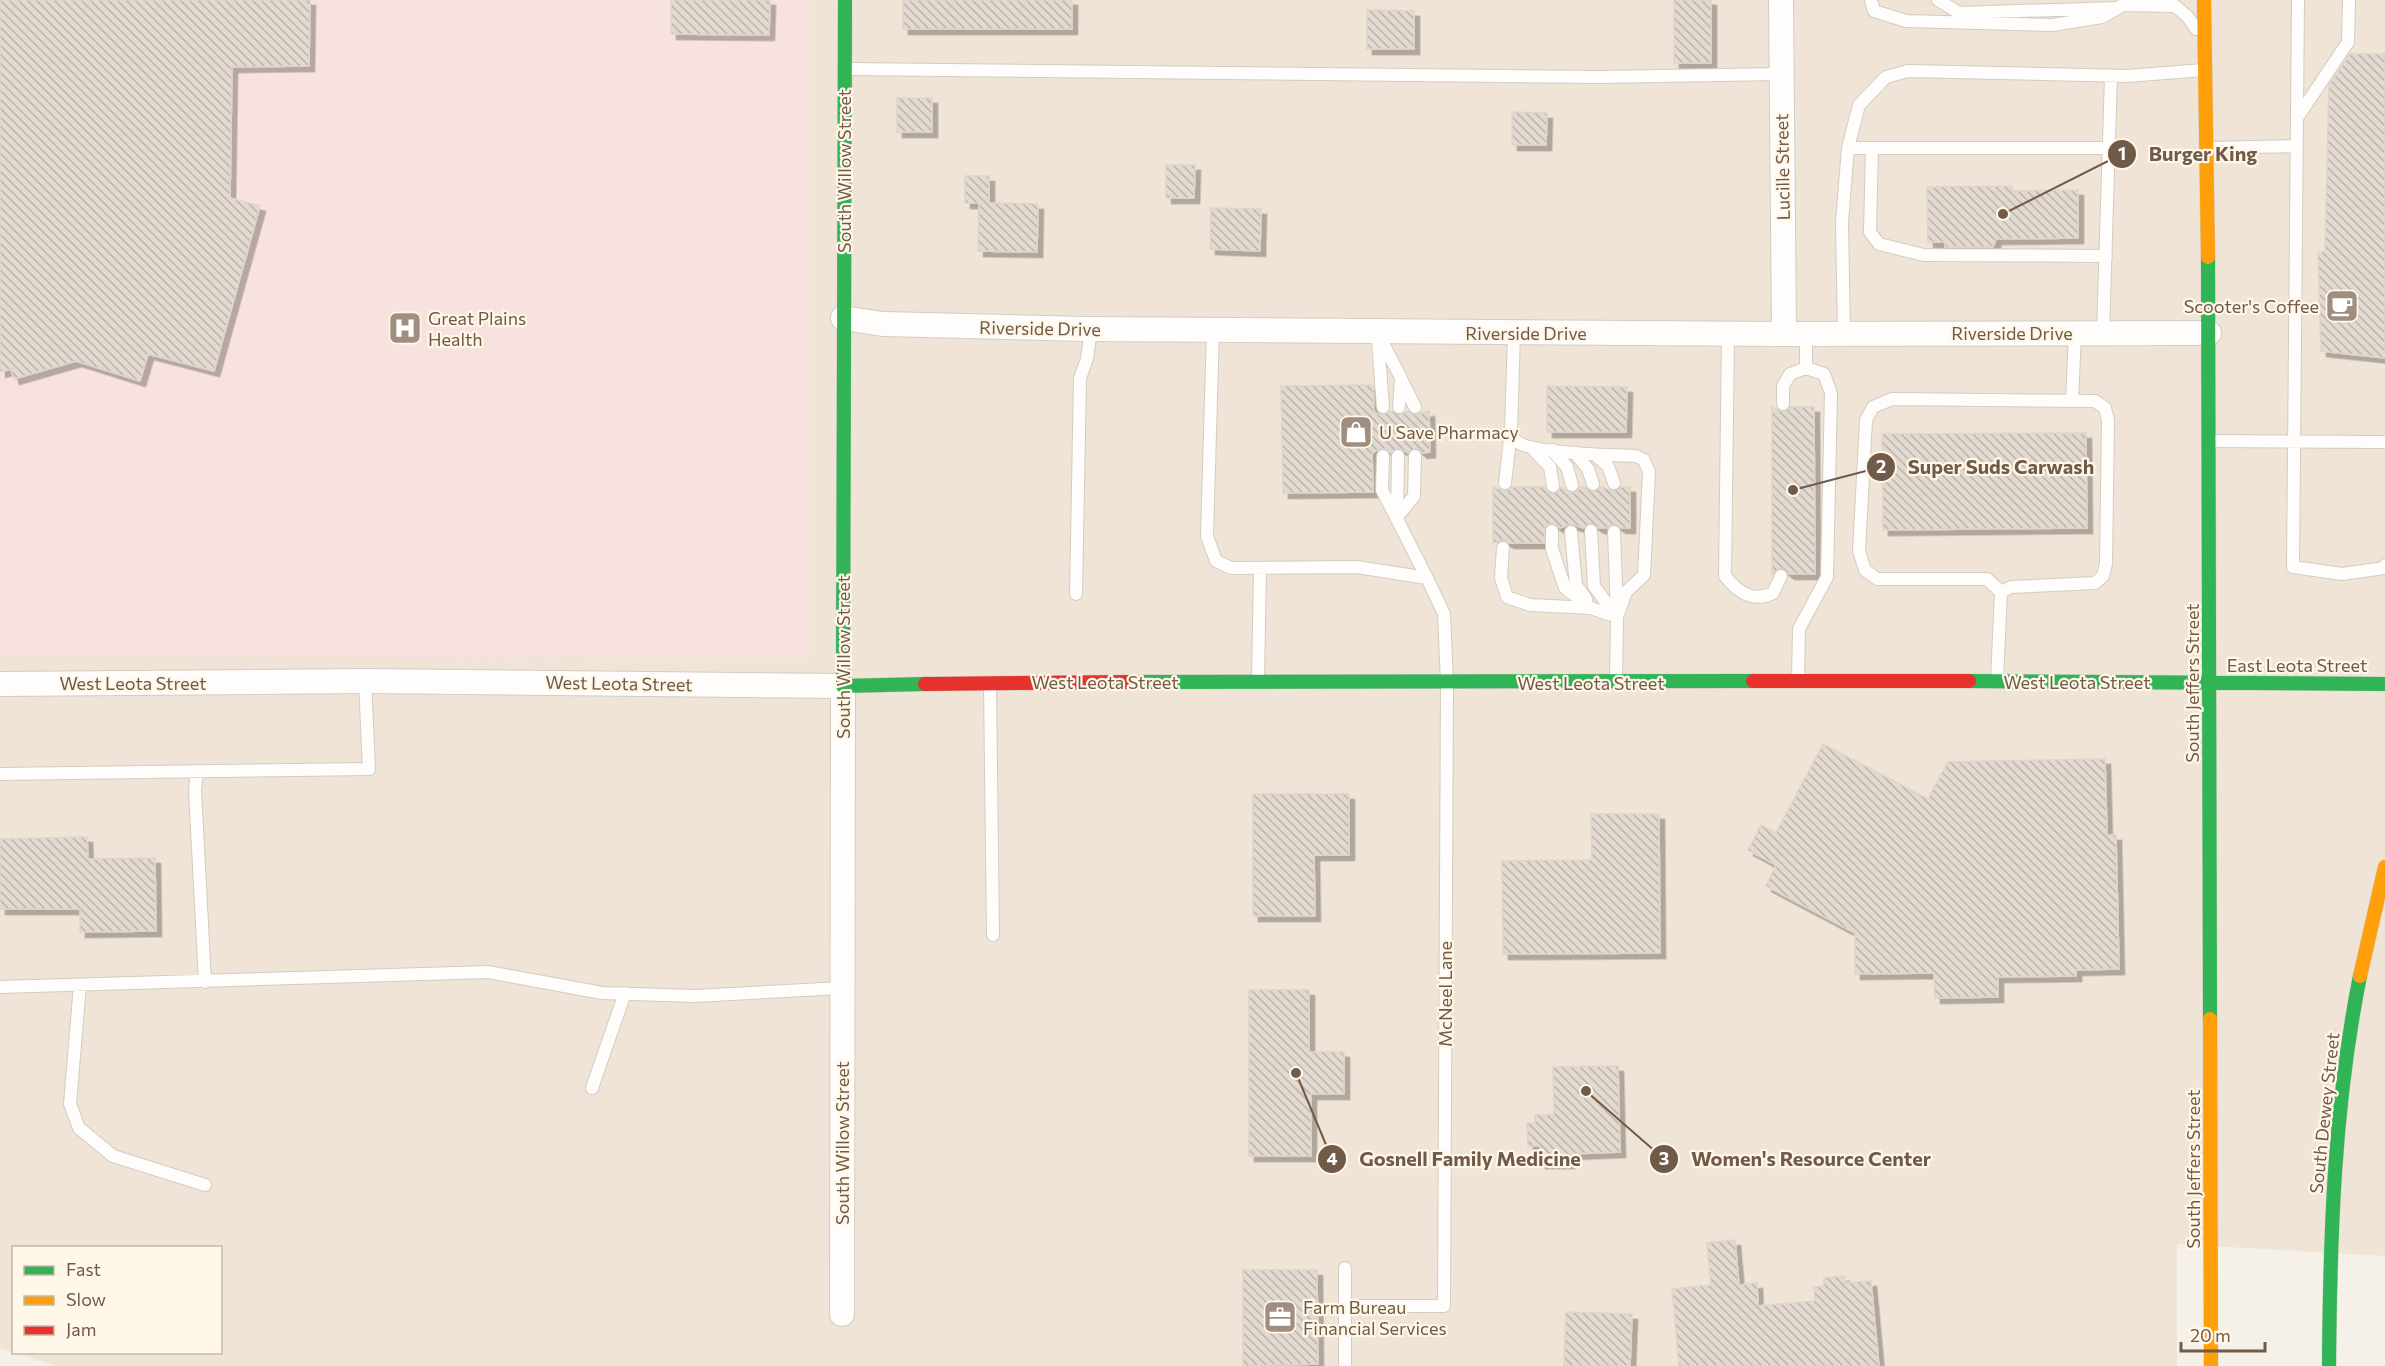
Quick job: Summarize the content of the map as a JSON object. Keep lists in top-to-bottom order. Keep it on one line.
{"streets":{"main road":["South Willow Street","East Leota Street","West Leota Street","South Jeffers Street","South Dewey Street"],"street":["Lucille Street","Riverside Drive"],"lane":["McNeel Lane"]},"crossings":[["Lucille Street","Riverside Drive"],["South Willow Street","Riverside Drive"],["South Willow Street","West Leota Street"],["Riverside Drive","South Jeffers Street"],["East Leota Street","West Leota Street"],["East Leota Street","South Jeffers Street"],["West Leota Street","South Jeffers Street"],["West Leota Street","McNeel Lane"]],"places":{"other":["Burger King","Super Suds Carwash","Gosnell Family Medicine","Women's Resource Center"],"cafe":["Scooter's Coffee"],"hospital":["Great Plains Health"],"shop":["U Save Pharmacy"],"office":["Farm Bureau Financial Services"]},"legend":["Fast","Slow","Jam"],"scale_bar":"20 m"}
